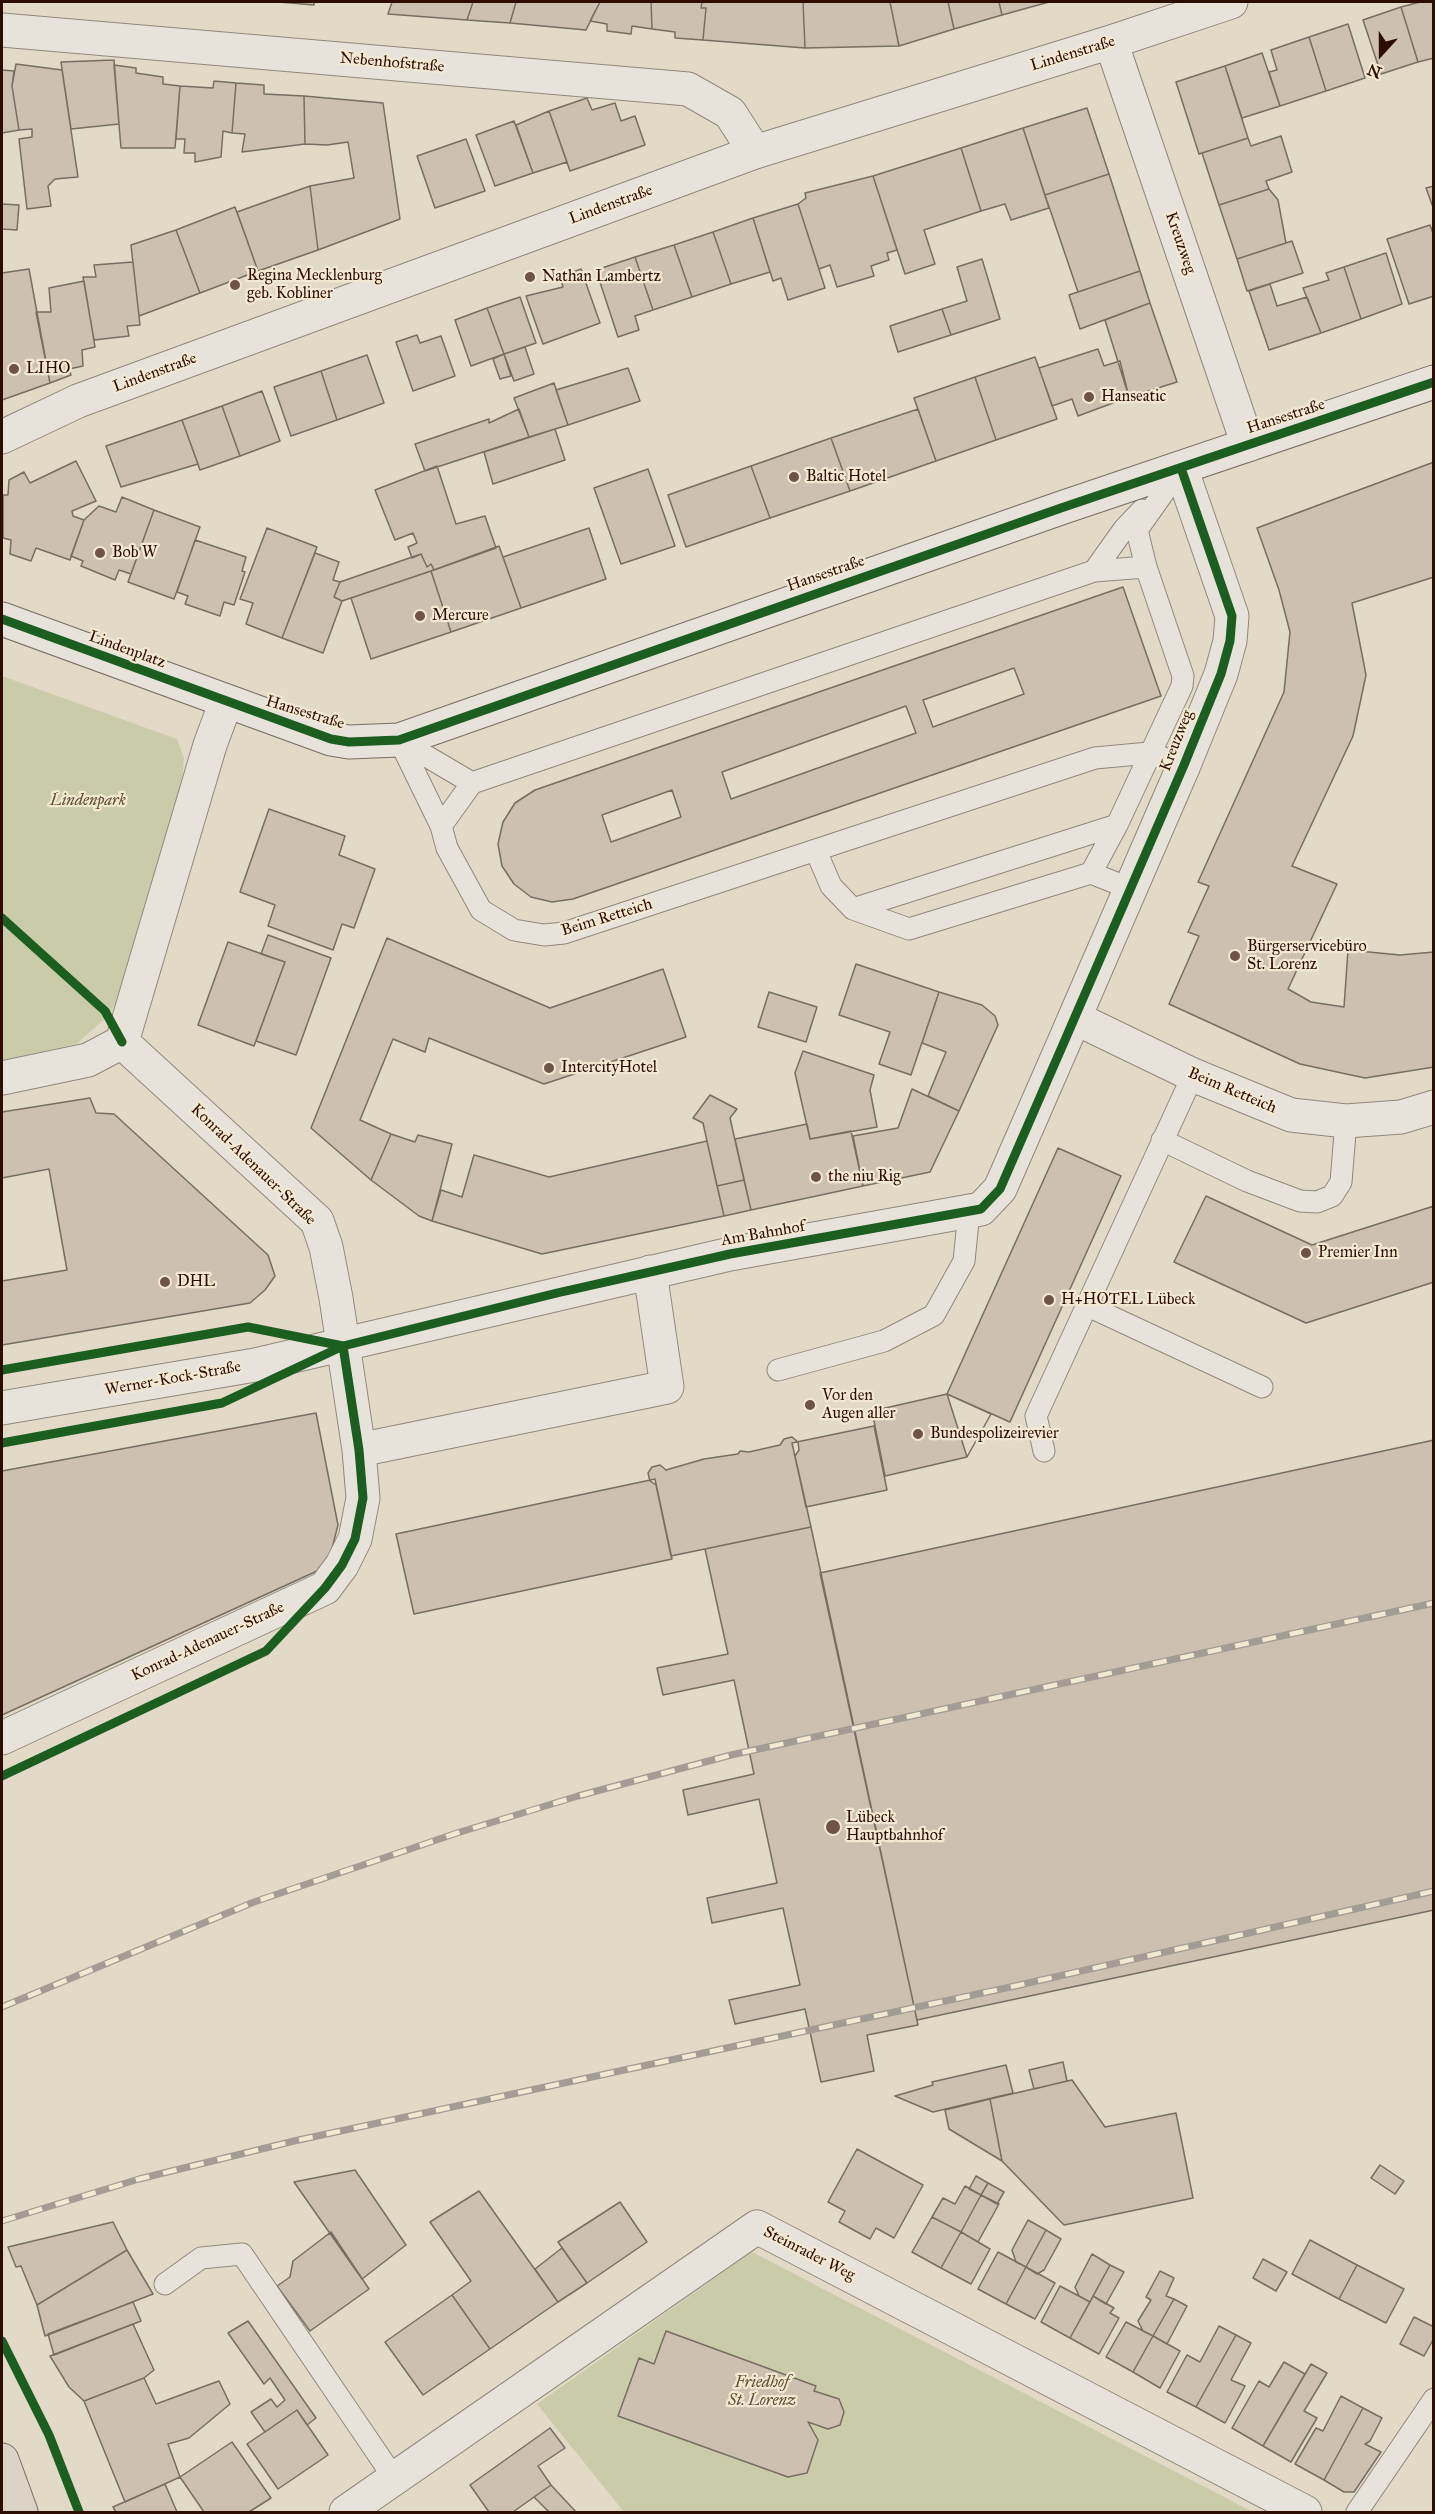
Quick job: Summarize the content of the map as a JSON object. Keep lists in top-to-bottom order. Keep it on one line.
{"streets":{"street":["Lindenstraße","Nebenhofstraße","Kreuzweg","Hansestraße","Lindenplatz","Beim Retteich","Konrad-Adenauer-Straße","Am Bahnhof","Werner-Kock-Straße","Steinrader Weg"]},"crossings":[["Lindenstraße","Nebenhofstraße"],["Lindenstraße","Kreuzweg"],["Kreuzweg","Hansestraße"],["Kreuzweg","Beim Retteich"],["Kreuzweg","Am Bahnhof"],["Hansestraße","Lindenplatz"],["Hansestraße","Beim Retteich"],["Beim Retteich","Am Bahnhof"],["Konrad-Adenauer-Straße","Am Bahnhof"],["Konrad-Adenauer-Straße","Werner-Kock-Straße"],["Am Bahnhof","Werner-Kock-Straße"]],"parks":["Lindenpark","Friedhof St. Lorenz"],"places":["Nathan Lambertz","Regina Mecklenburg geb. Kobliner","LIHO","Hanseatic","Baltic Hotel","Bob W","Mercure","Bürgerservicebüro St. Lorenz","IntercityHotel","the niu Rig","Premier Inn","DHL","H+HOTEL Lübeck","Vor den Augen aller","Bundespolizeirevier","Lübeck Hauptbahnhof"],"north":"bottom"}
